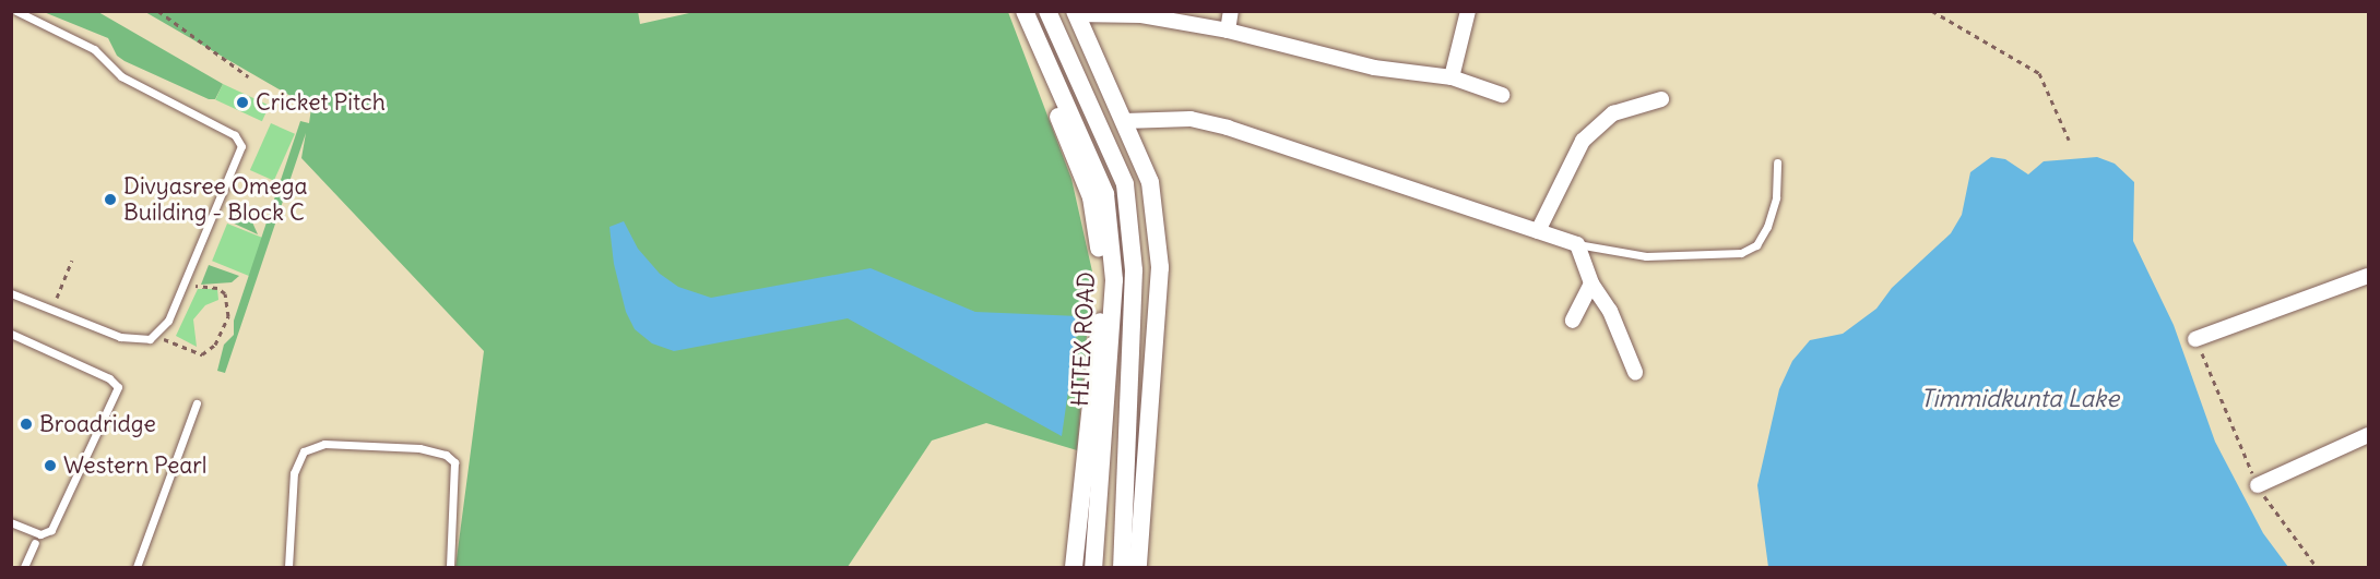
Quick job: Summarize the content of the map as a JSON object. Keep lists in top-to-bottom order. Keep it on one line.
{"streets":{"street":["HITEX ROAD"]},"water":["Timmidkunta Lake"],"places":["Cricket Pitch","Divyasree Omega Building - Block C","Broadridge","Western Pearl"]}
